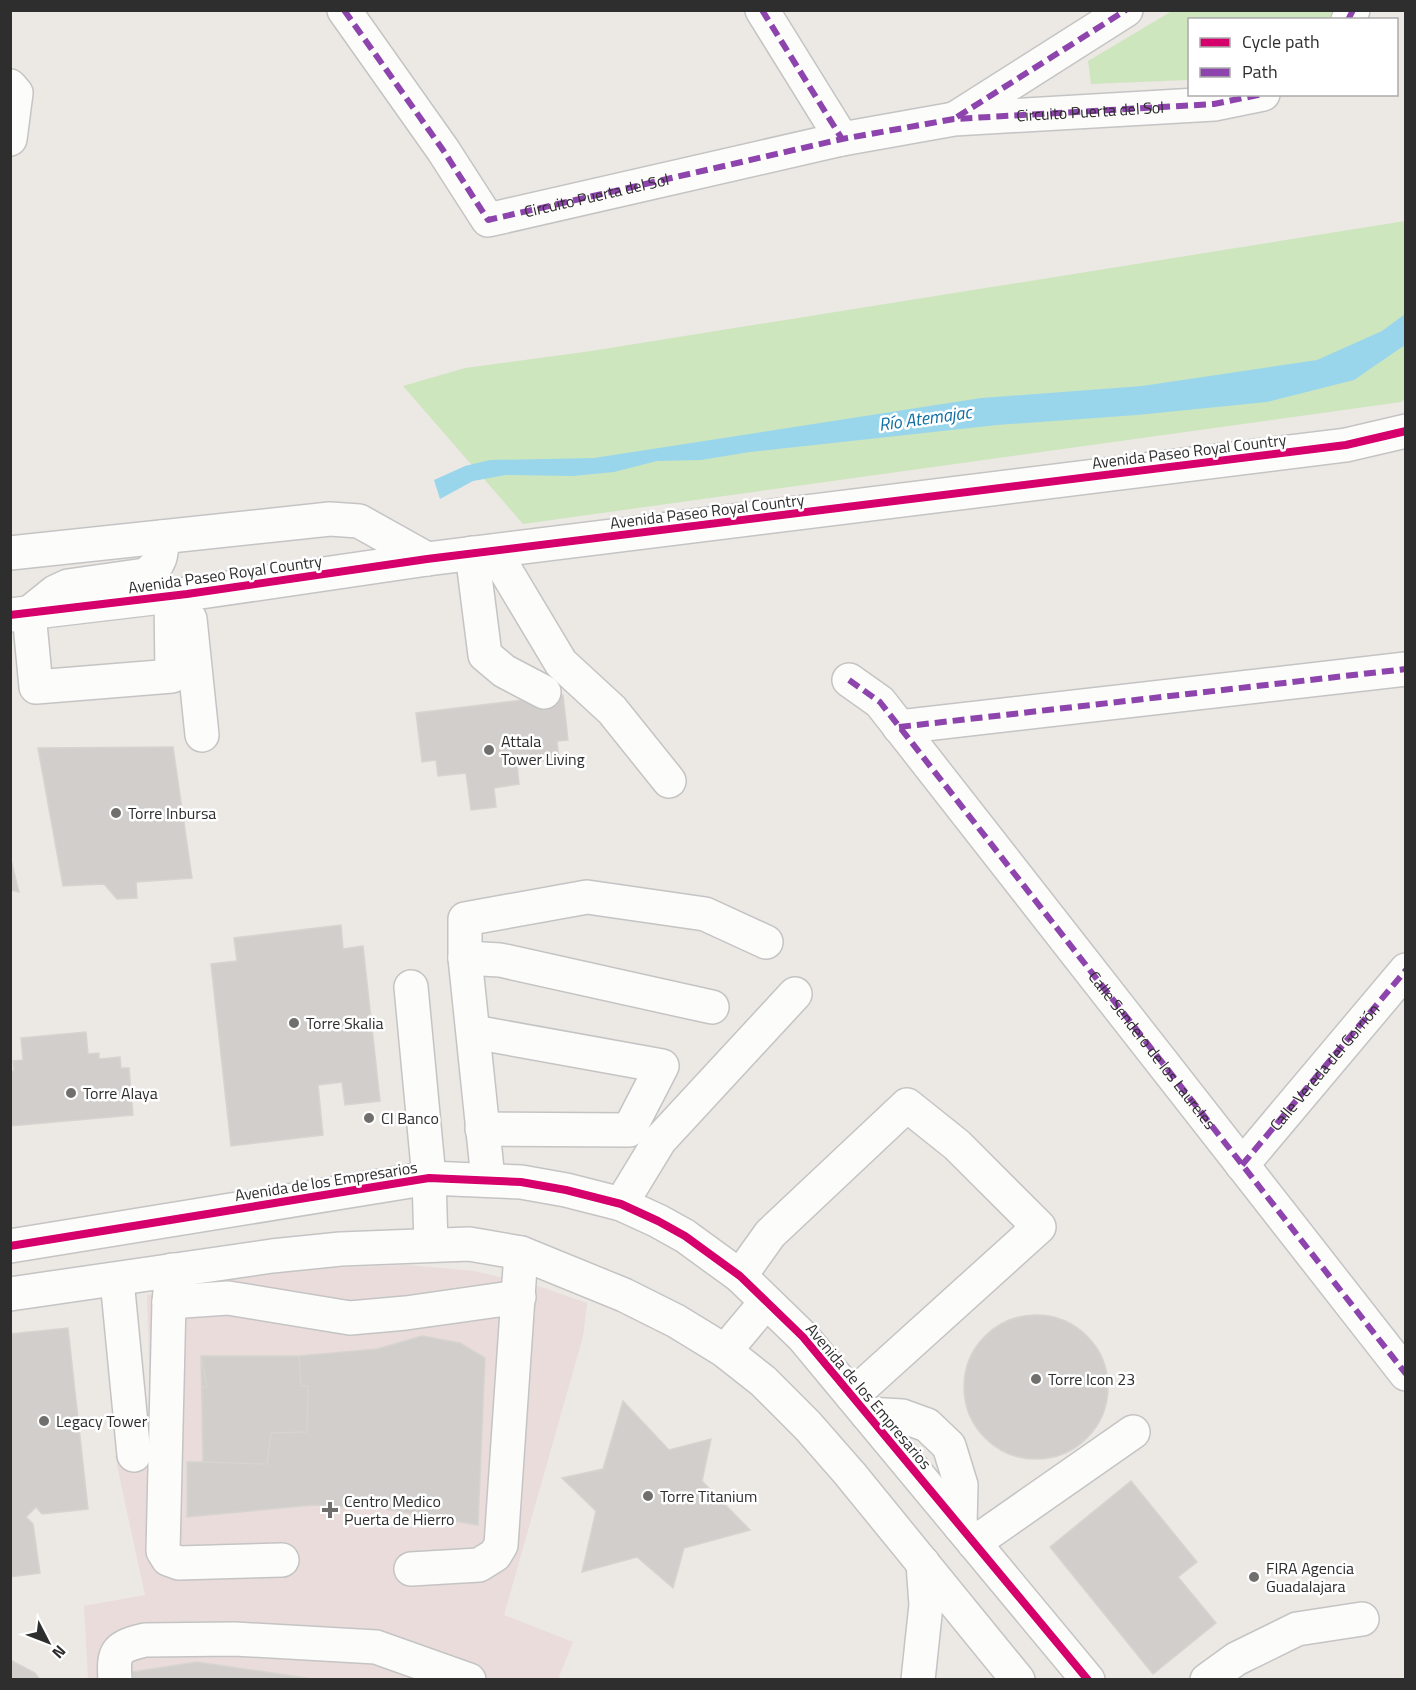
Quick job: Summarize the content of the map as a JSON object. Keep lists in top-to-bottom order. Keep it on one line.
{"streets":{"street":["Circuito Puerta del Sol","Avenida Paseo Royal Country","Calle Sendero de los Laureles","Calle Vereda del Gorrión","Avenida de los Empresarios"]},"crossings":[["Calle Sendero de los Laureles","Calle Vereda del Gorrión"]],"water":["Río Atemajac"],"places":{"other":["Attala Tower Living","Torre Inbursa","Torre Skalia","Torre Alaya","CI Banco","Torre Icon 23","Legacy Tower","Torre Titanium","FIRA Agencia Guadalajara"],"health":["Centro Medico Puerta de Hierro"]},"legend":["Cycle path","Path"],"north":"bottom right"}
